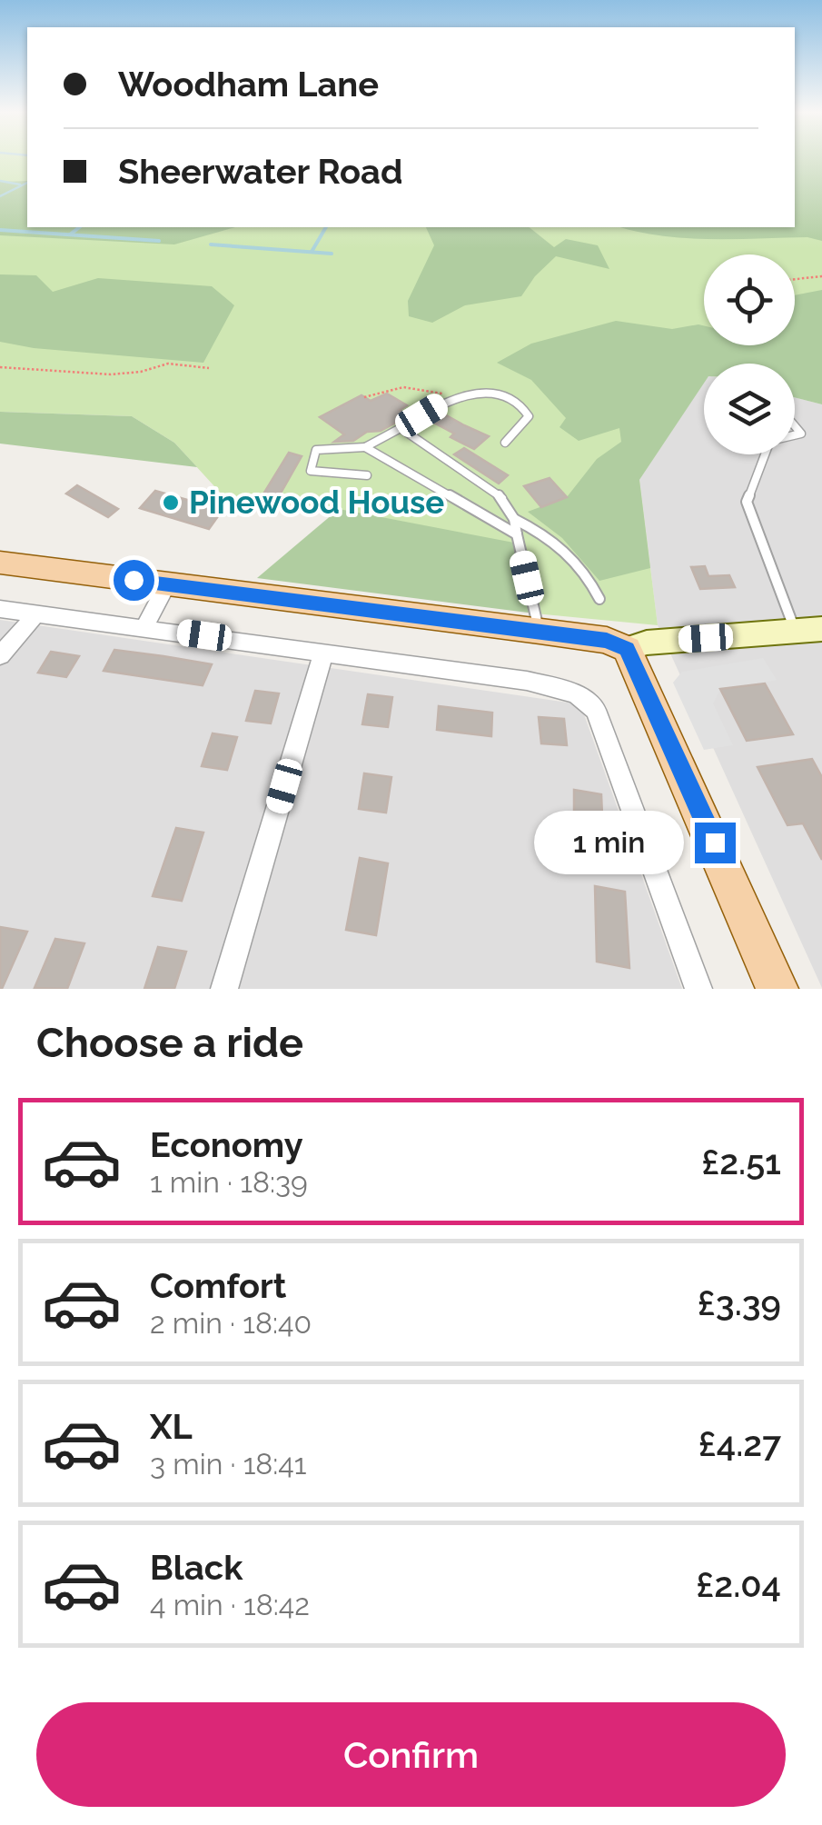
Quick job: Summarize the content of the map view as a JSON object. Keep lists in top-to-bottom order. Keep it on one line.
{"places":["Pinewood House"],"page":{"banner":["Woodham Lane","Sheerwater Road"],"bubble":"1 min","heading":"Choose a ride","list":[{"name":"Economy","note":"1 min · 18:39","value":"£2.51"},{"name":"Comfort","note":"2 min · 18:40","value":"£3.39"},{"name":"XL","note":"3 min · 18:41","value":"£4.27"},{"name":"Black","note":"4 min · 18:42","value":"£2.04"}],"buttons":"Confirm"}}
